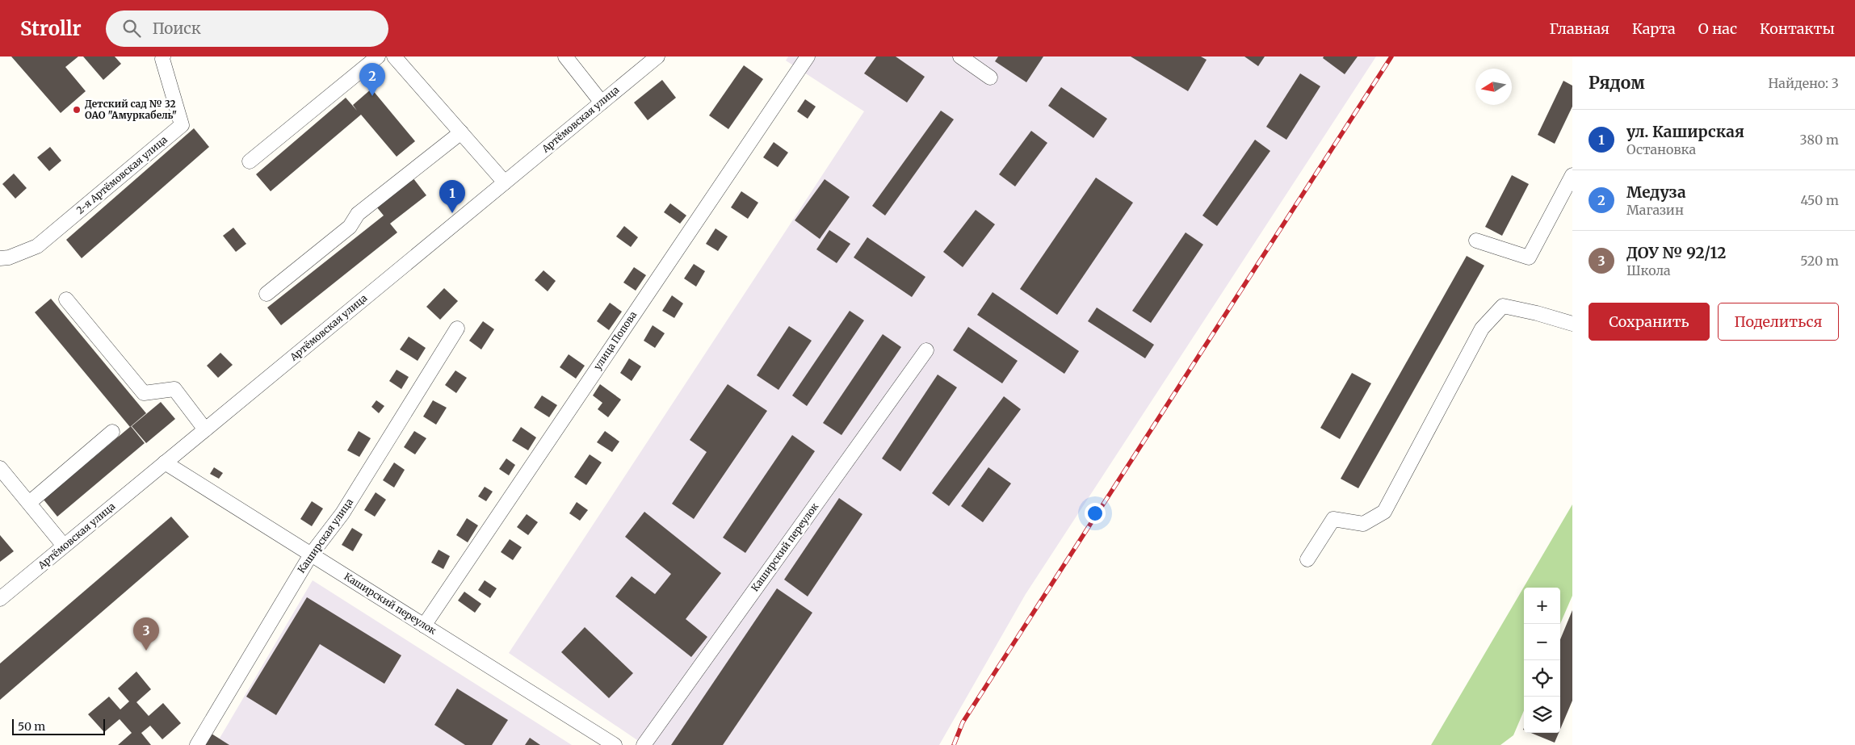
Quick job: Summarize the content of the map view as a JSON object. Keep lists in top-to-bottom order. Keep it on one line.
{"streets":{"street":["Артёмовская улица","2-я Артёмовская улица","улица Попова","Каширская улица","Каширский переулок"]},"crossings":[["Артёмовская улица","Каширский переулок"],["улица Попова","Каширский переулок"],["Каширская улица","Каширский переулок"]],"places":["Детский сад № 32 ОАО \"Амуркабель\""],"scale_bar":"50 m","north":"left","page":{"header":"Strollr","search":"Поиск","nav":["Главная","Карта","О нас","Контакты"],"heading":["Рядом","Найдено: 3"],"pins":["2","1","3"],"list":[{"mark":"1","name":"ул. Каширская","note":"Остановка","value":"380 m"},{"mark":"2","name":"Медуза","note":"Магазин","value":"450 m"},{"mark":"3","name":"ДОУ № 92/12","note":"Школа","value":"520 m"}],"buttons":["Сохранить","Поделиться"],"map_buttons":["+","−"],"scale":"50 m"}}
